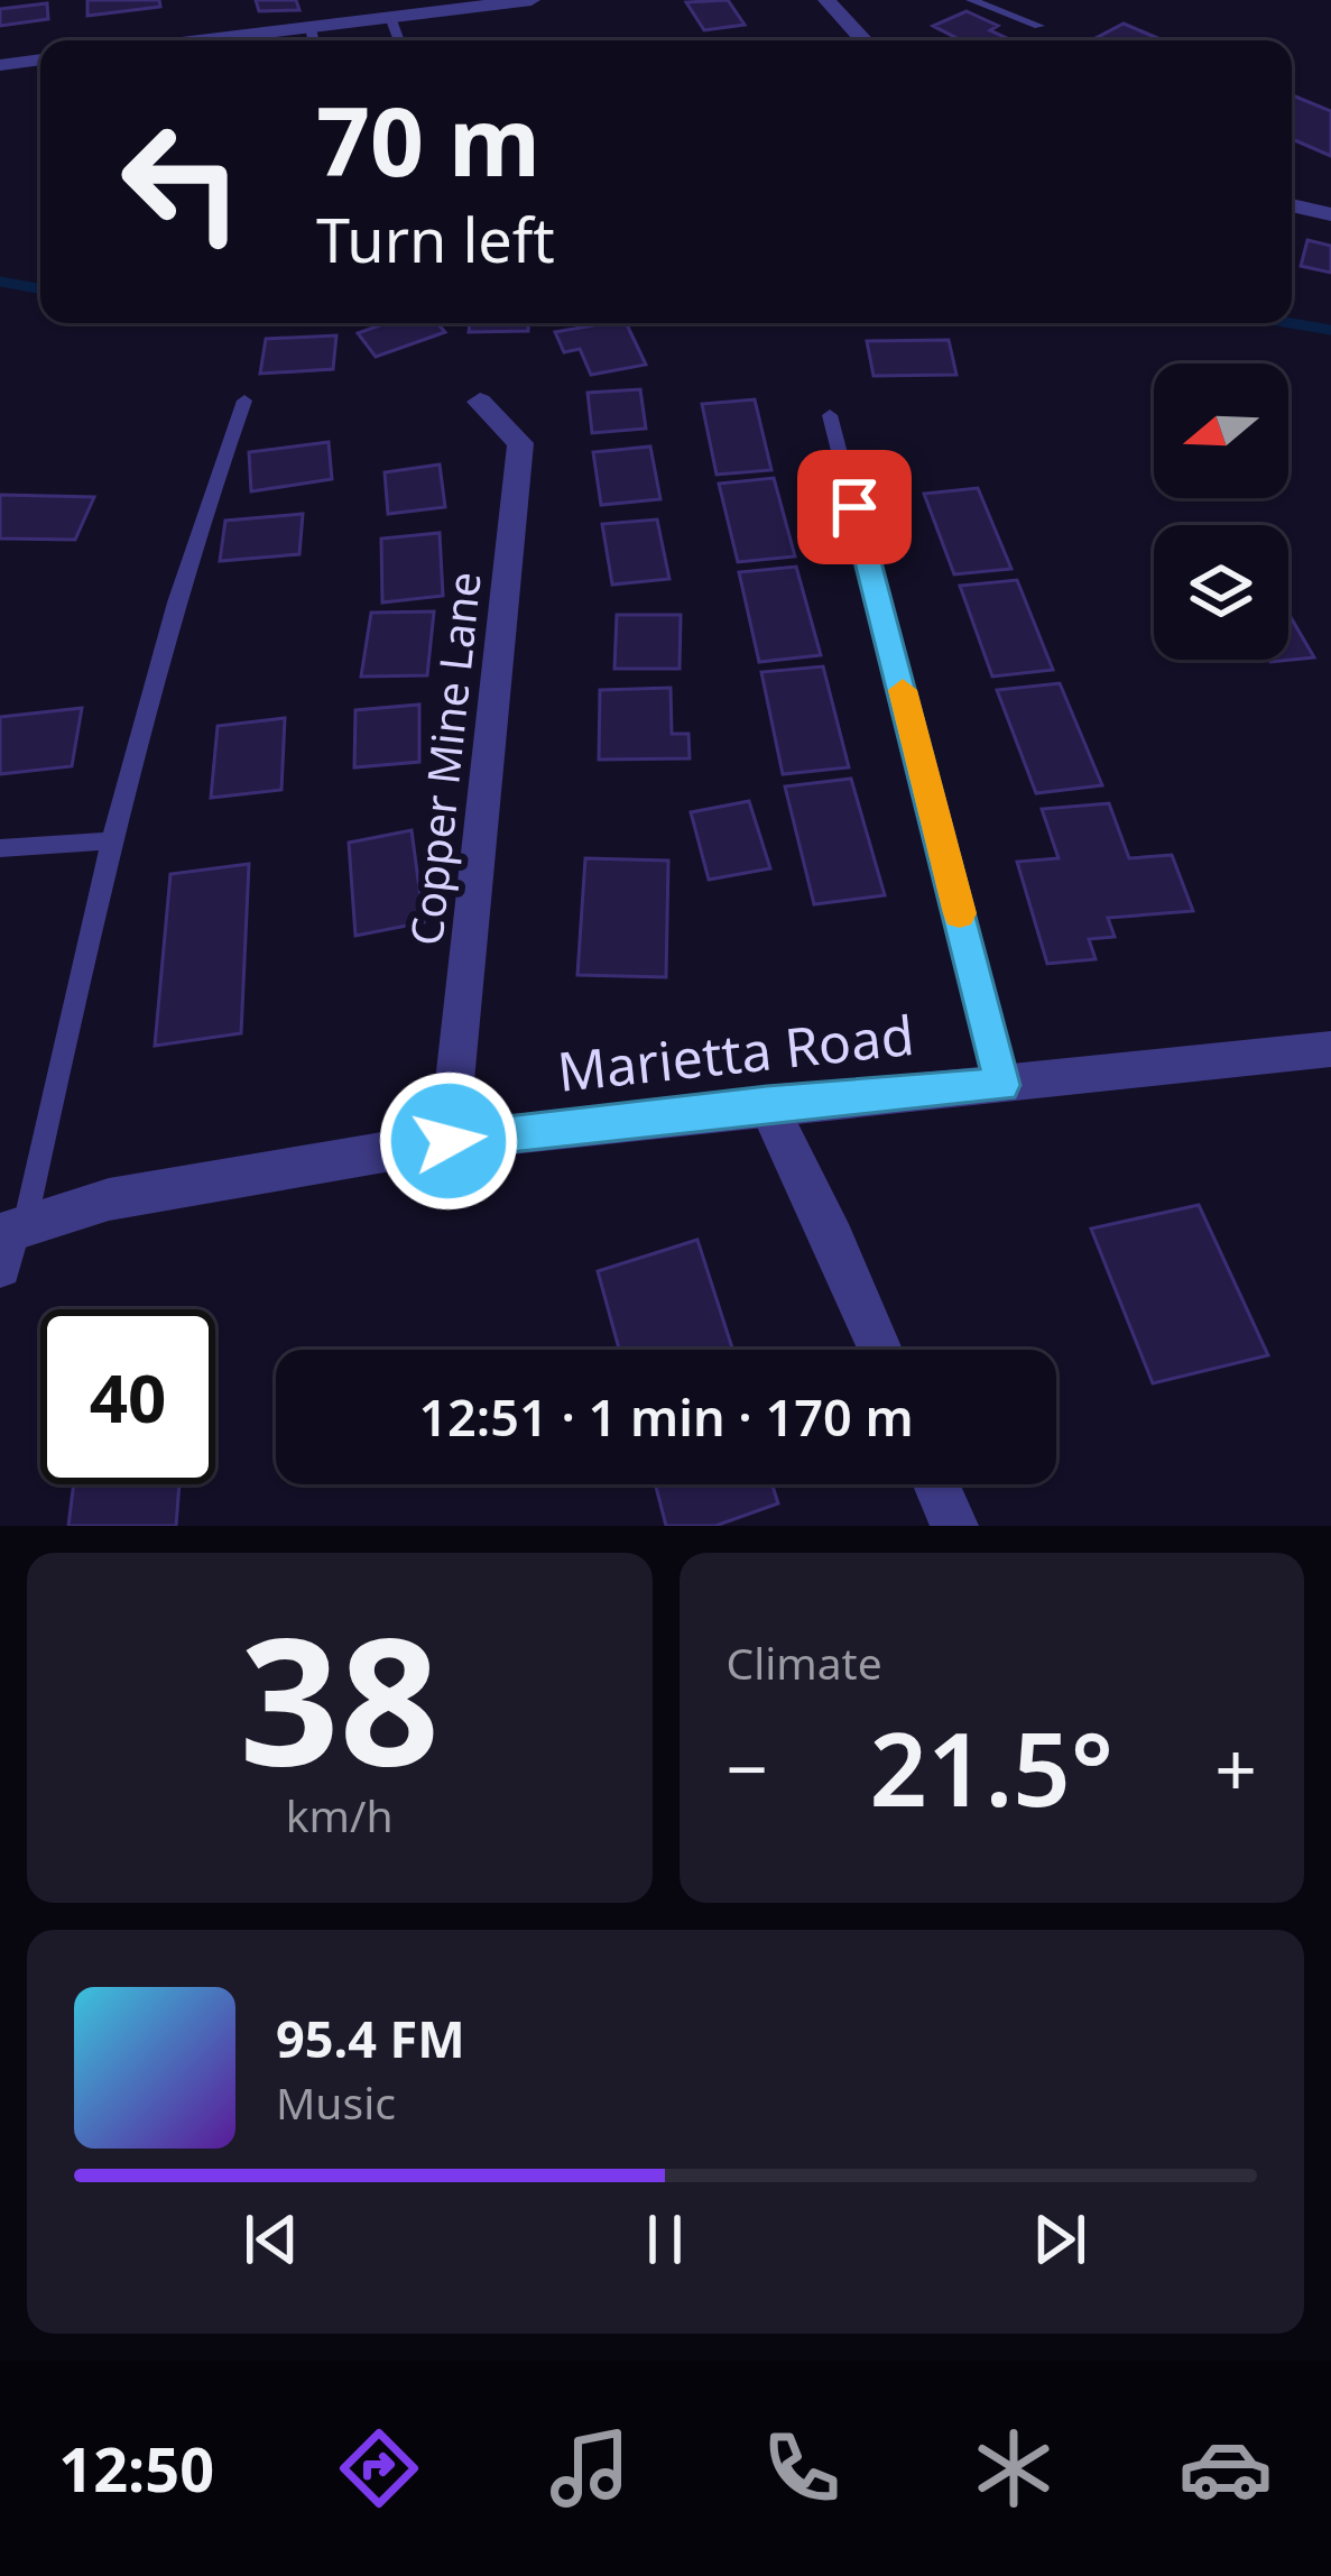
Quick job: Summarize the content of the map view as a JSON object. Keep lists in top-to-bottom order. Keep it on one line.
{"streets":{"street":["Copper Mine Lane","Marietta Road"]},"crossings":[["Copper Mine Lane","Marietta Road"]],"north":"left","page":{"turn":["70 m","Turn left"],"limit":"40","trip":"12:51 · 1 min · 170 m","tile":[["38","km/h"],"Climate"],"heat":["−","21.5°","+"],"song":["95.4 FM","Music"],"tabs":"12:50"}}
